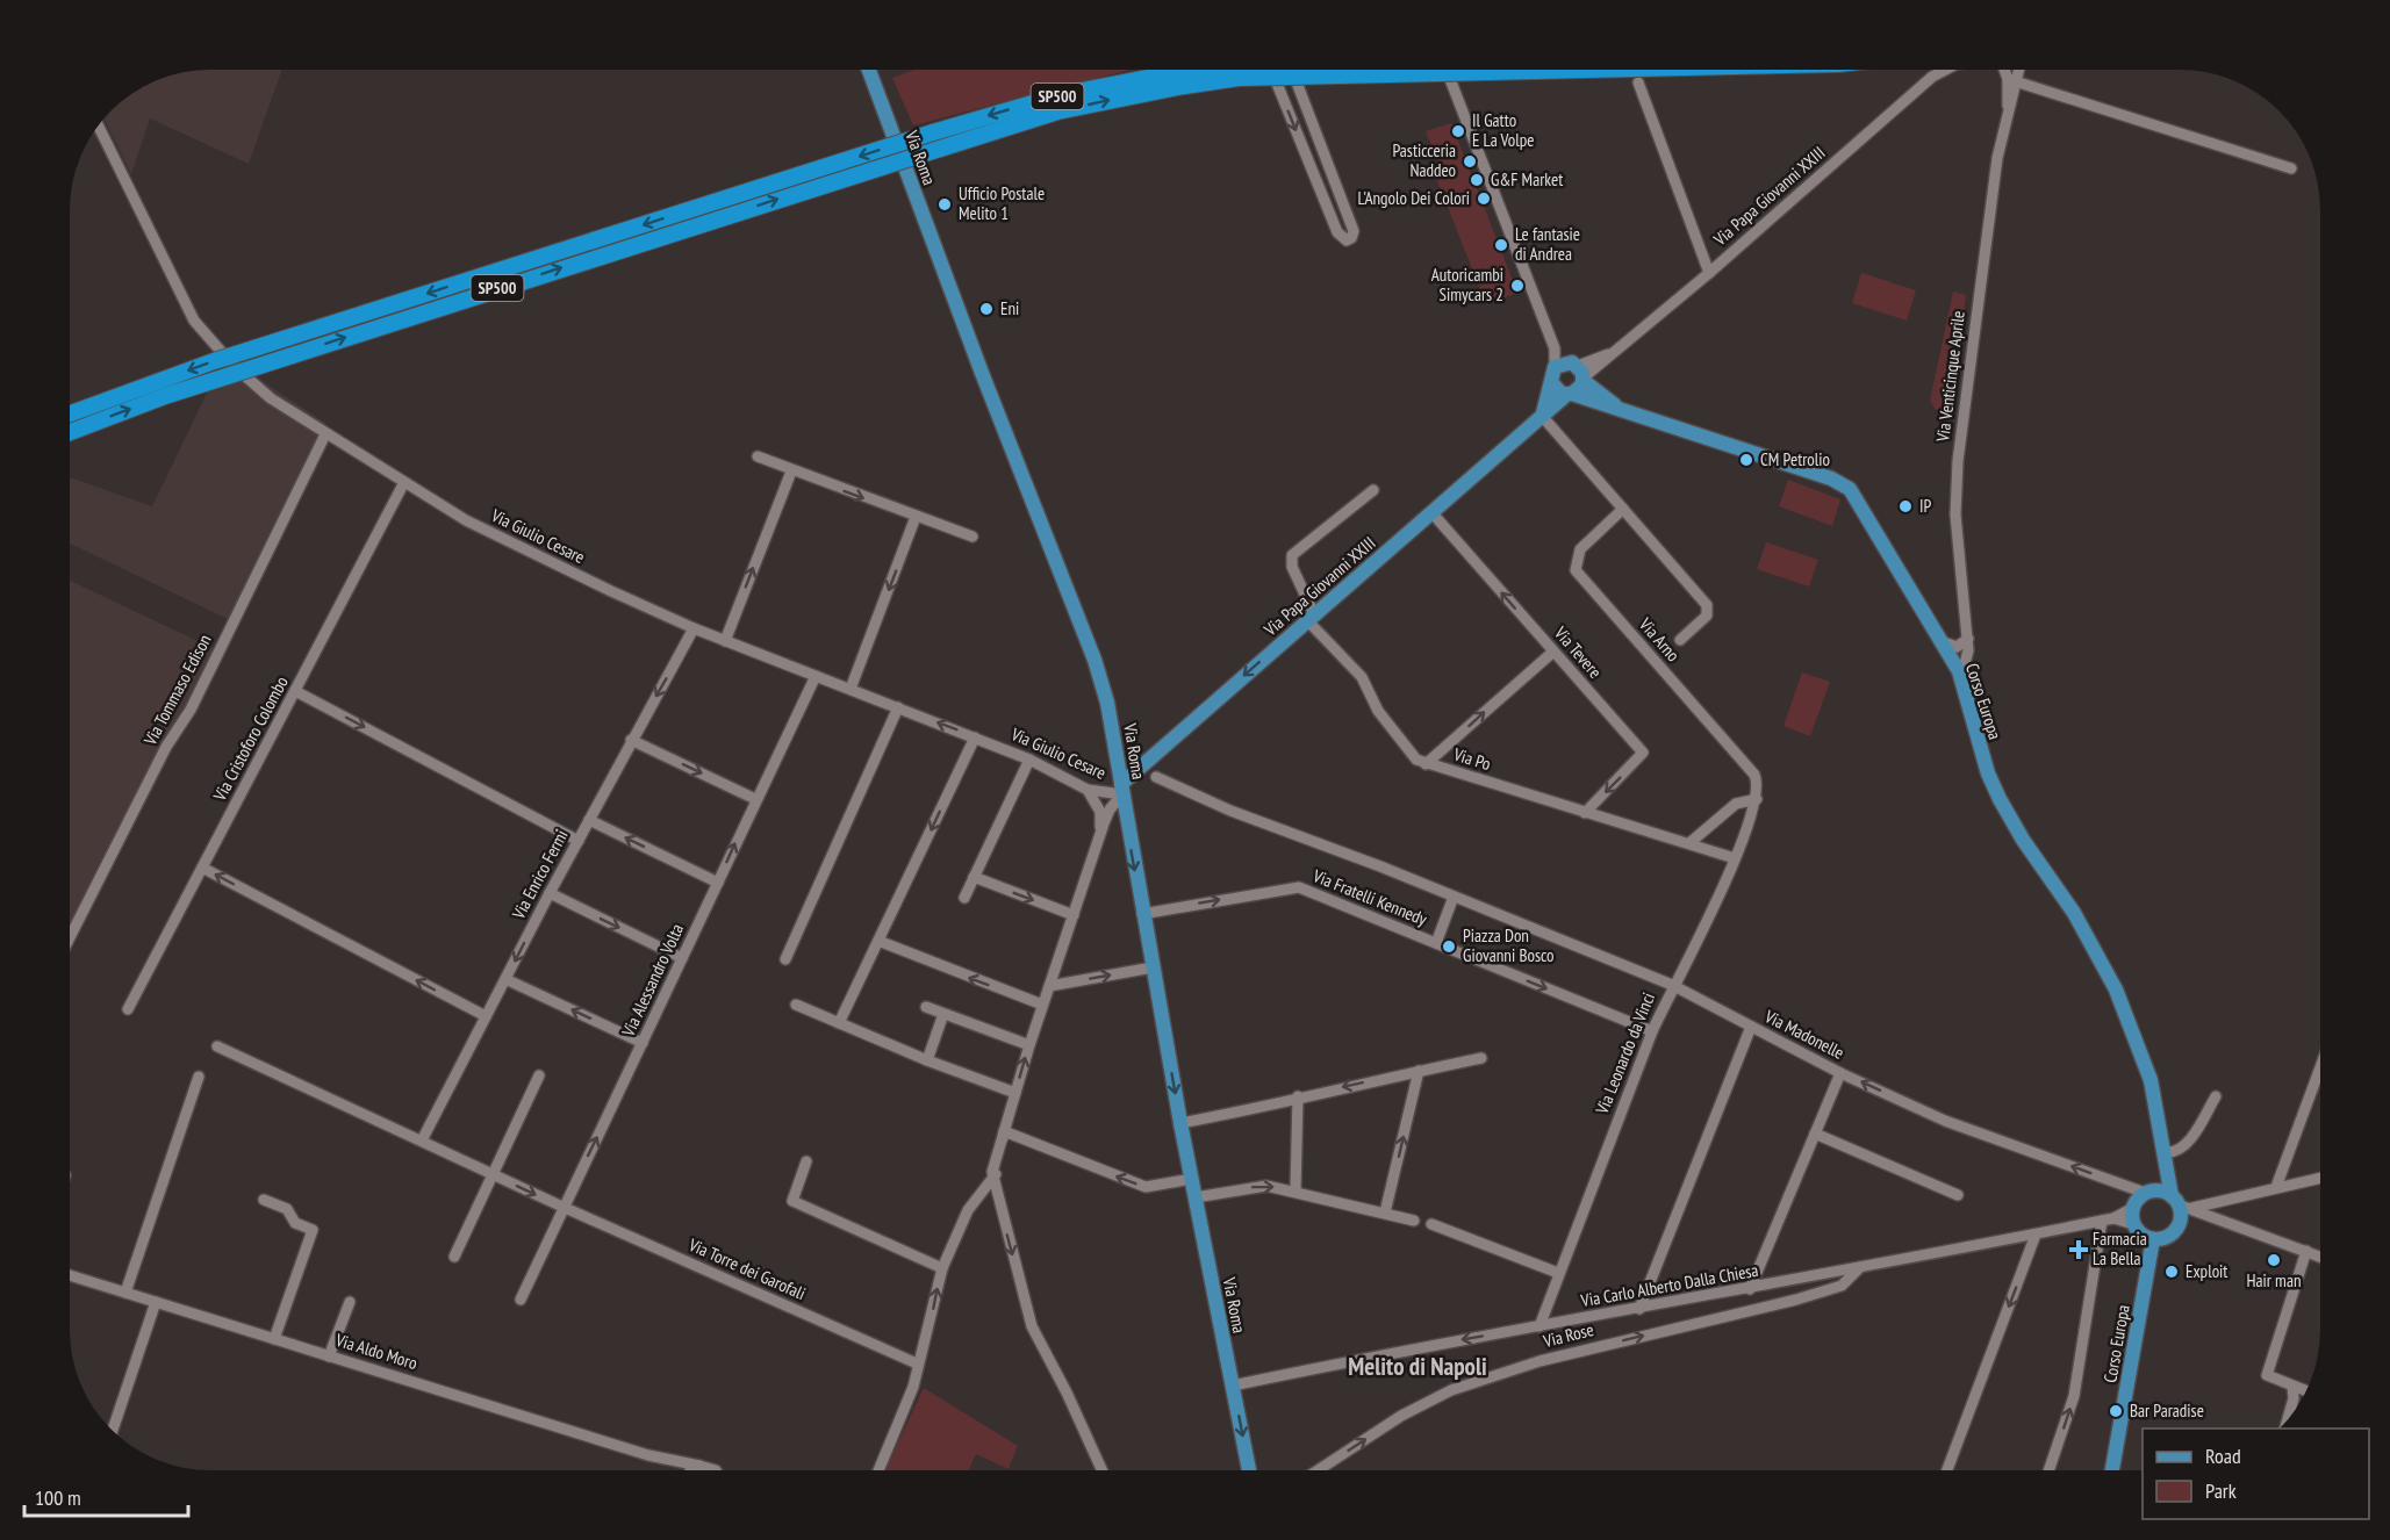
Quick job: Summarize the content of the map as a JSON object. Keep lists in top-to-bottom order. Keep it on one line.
{"streets":{"highway":["SP500"],"main road":["Via Roma","Via Papa Giovanni XXIII","Corso Europa"],"street":["Via Venticinque Aprile","Via Giulio Cesare","Via Arno","Via Tevere","Via Tommaso Edison","Via Cristoforo Colombo","Via Po","Via Enrico Fermi","Via Fratelli Kennedy","Via Alessandro Volta","Via Madonelle","Via Leonardo da Vinci","Via Torre dei Garofali","Via Carlo Alberto Dalla Chiesa","Via Rose","Via Aldo Moro"]},"crossings":[["Via Roma","Via Papa Giovanni XXIII"],["Via Roma","Via Giulio Cesare"],["Via Roma","Via Fratelli Kennedy"],["Via Roma","Via Carlo Alberto Dalla Chiesa"],["Via Papa Giovanni XXIII","Via Giulio Cesare"],["Via Papa Giovanni XXIII","Via Tevere"],["Via Papa Giovanni XXIII","Corso Europa"],["Via Papa Giovanni XXIII","Via Po"],["Via Giulio Cesare","Via Tommaso Edison"],["Via Giulio Cesare","Via Cristoforo Colombo"],["Via Giulio Cesare","Via Enrico Fermi"],["Via Giulio Cesare","Via Alessandro Volta"],["Via Arno","Via Leonardo da Vinci"],["Via Tevere","Via Po"],["Corso Europa","Via Madonelle"],["Corso Europa","Via Carlo Alberto Dalla Chiesa"],["Via Po","Via Leonardo da Vinci"],["Via Enrico Fermi","Via Torre dei Garofali"],["Via Fratelli Kennedy","Via Leonardo da Vinci"],["Via Alessandro Volta","Via Torre dei Garofali"],["Via Madonelle","Via Leonardo da Vinci"],["Via Madonelle","Via Carlo Alberto Dalla Chiesa"],["Via Leonardo da Vinci","Via Carlo Alberto Dalla Chiesa"],["Via Carlo Alberto Dalla Chiesa","Via Rose"]],"one_way":["Via Enrico Fermi","Via Fratelli Kennedy","Via Rose"],"districts":["Melito di Napoli"],"places":{"other":["Il Gatto E La Volpe","Pasticceria Naddeo","G&F Market","L'Angolo Dei Colori","Ufficio Postale Melito 1","Le fantasie di Andrea","Autoricambi Simycars 2","Eni","CM Petrolio","IP","Piazza Don Giovanni Bosco","Hair man","Exploit","Bar Paradise"],"health":["Farmacia La Bella"]},"legend":["Road","Park"],"scale_bar":"100 m"}
